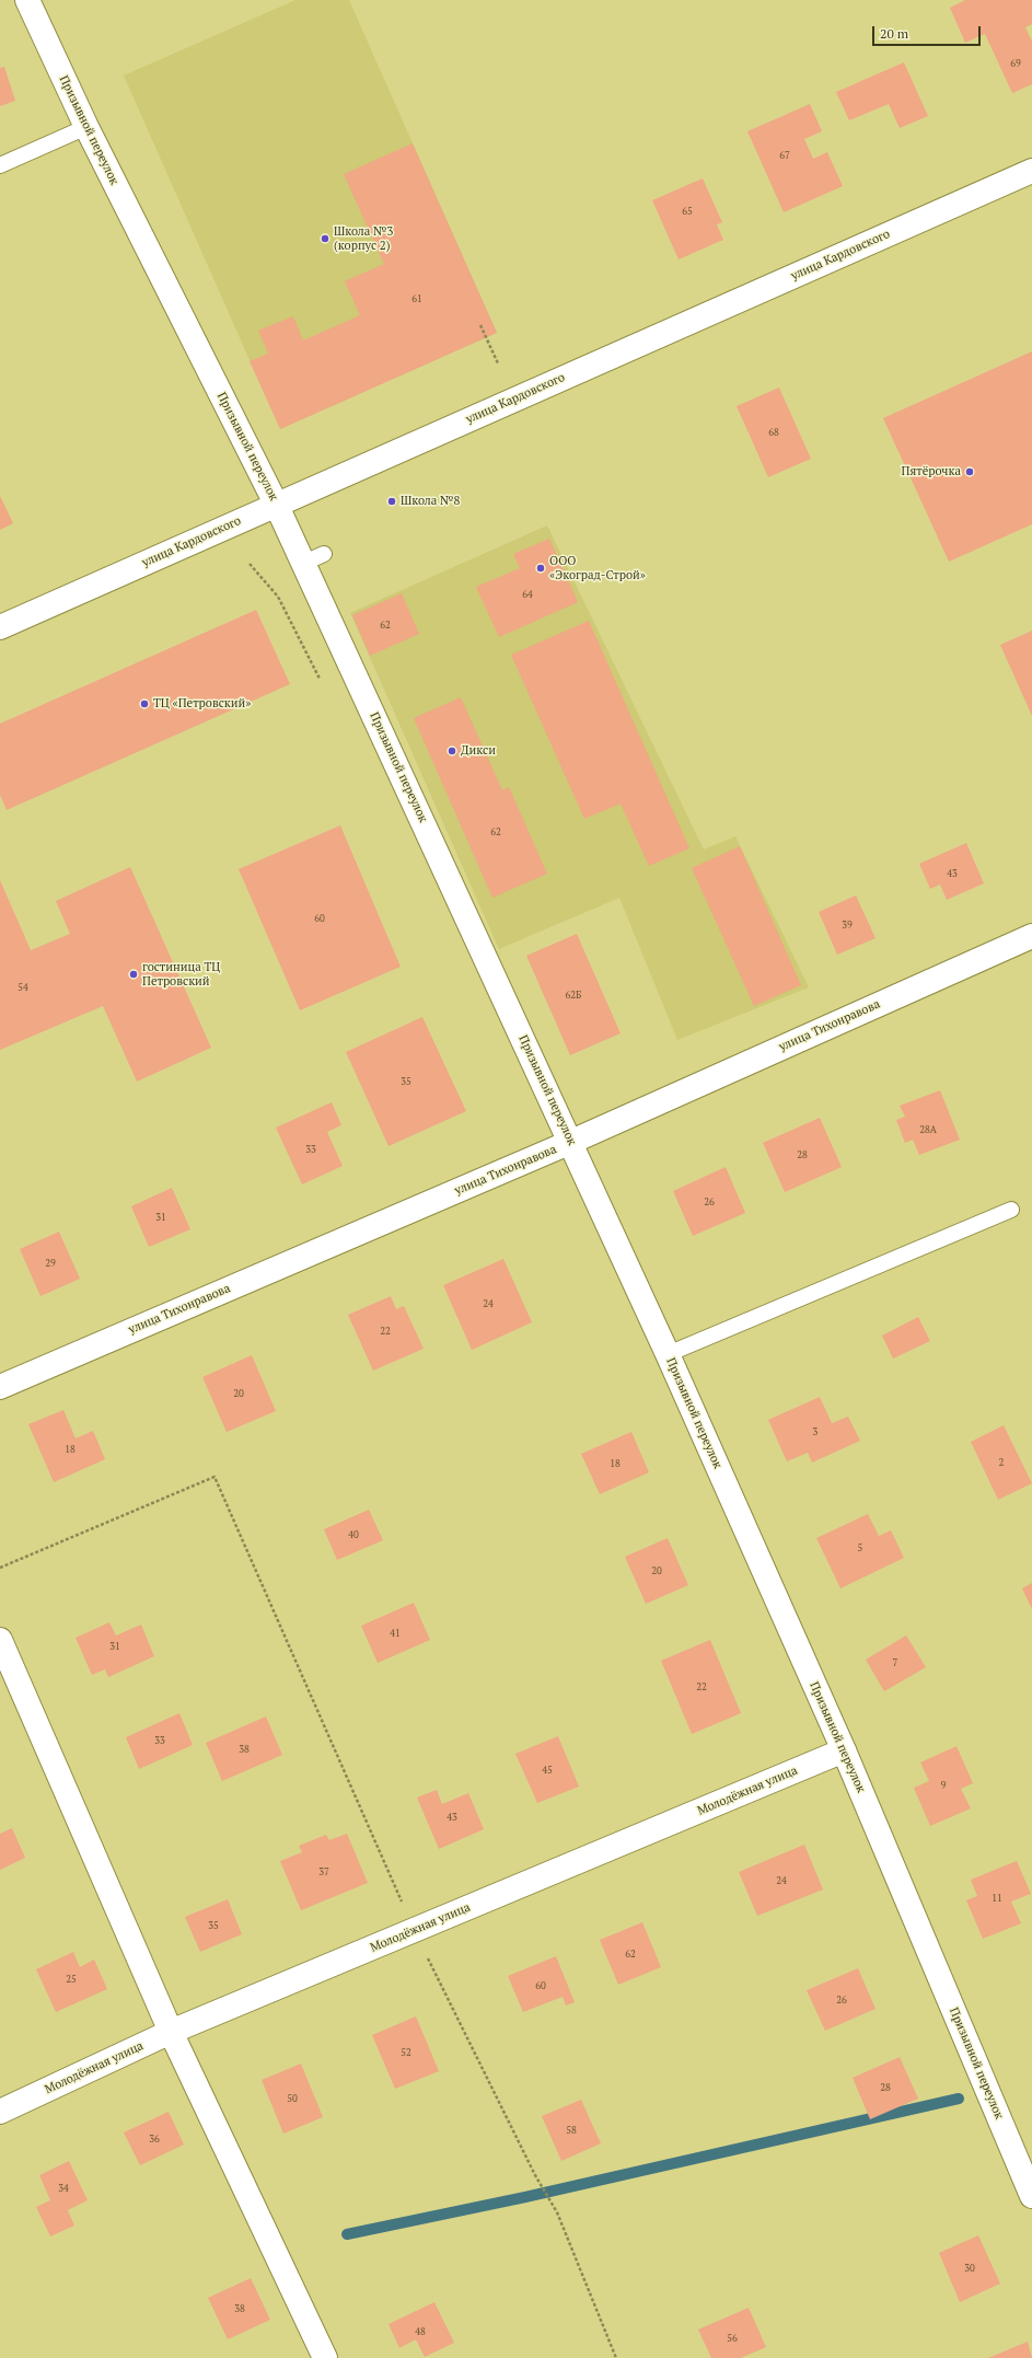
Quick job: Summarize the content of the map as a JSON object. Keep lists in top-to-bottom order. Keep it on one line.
{"streets":{"street":["Призывной переулок","улица Кардовского","улица Тихонравова","Молодёжная улица"]},"crossings":[["Призывной переулок","улица Кардовского"],["Призывной переулок","улица Тихонравова"],["Призывной переулок","Молодёжная улица"]],"places":["Школа №3 (корпус 2)","Пятёрочка","Школа №8","ООО «Экоград-Строй»","ТЦ «Петровский»","Дикси","гостиница ТЦ Петровский"],"house_numbers":["69","67","65","61","68","64","62","62","43","60","39","54","62Б","35","28А","33","28","26","31","29","24","22","20","3","18","2","18","40","5","20","41","31","7","22","33","38","45","9","43","37","24","11","35","62","25","60","26","52","28","50","58","36","34","30","38","48","56"],"scale_bar":"20 m"}
